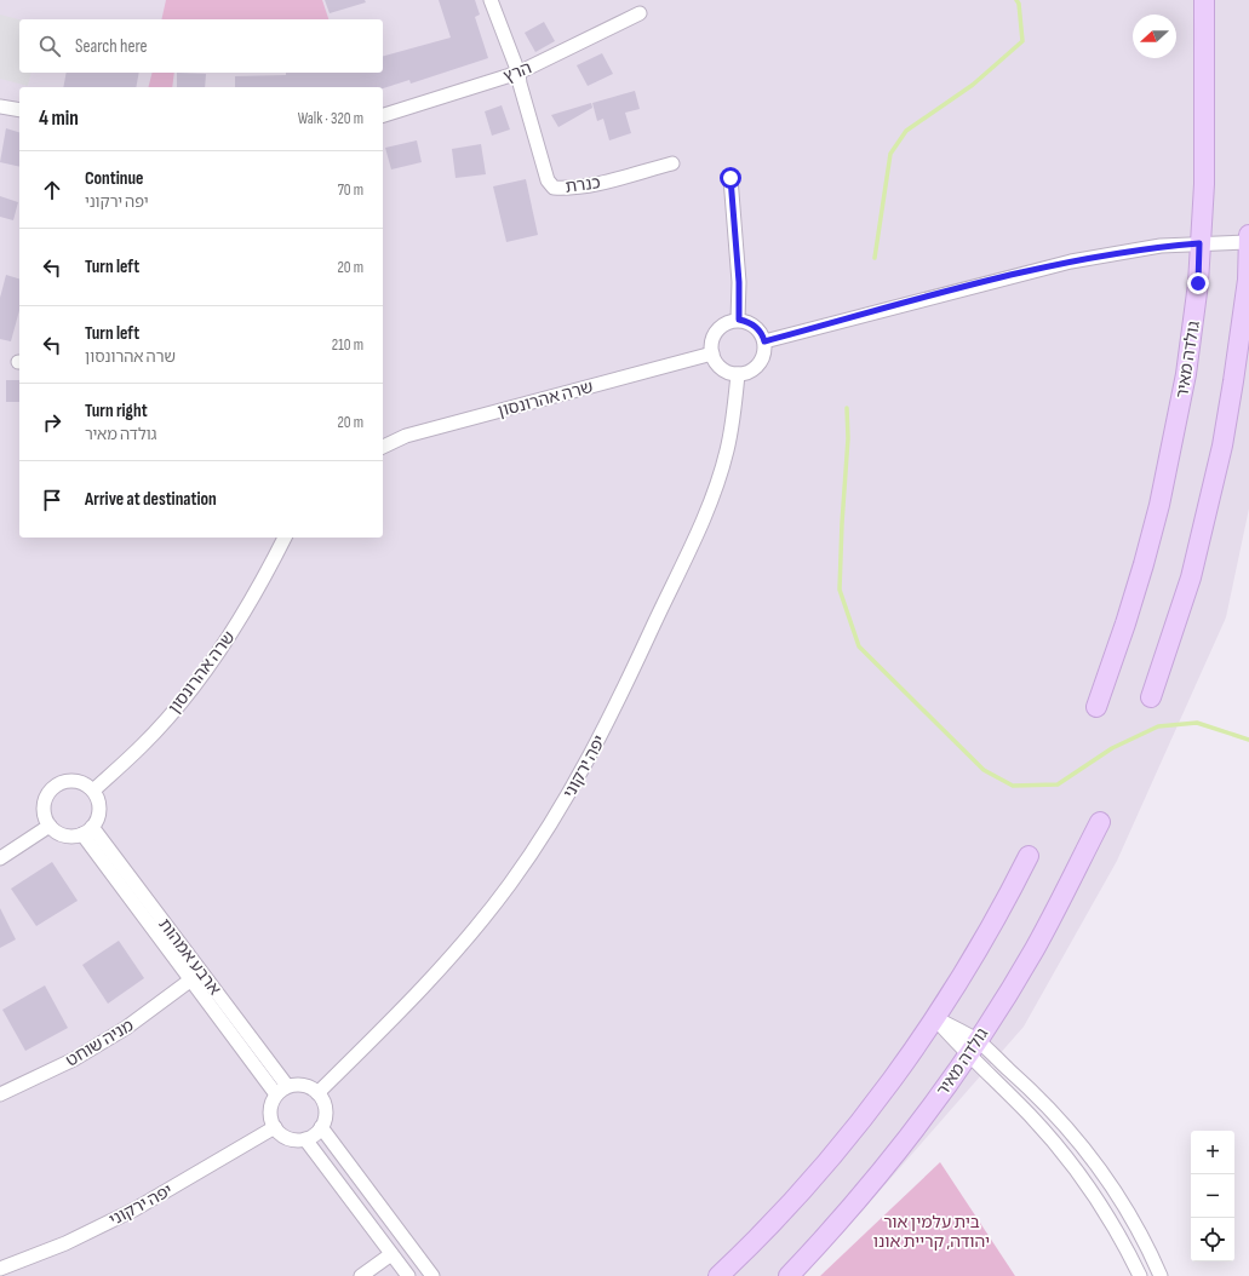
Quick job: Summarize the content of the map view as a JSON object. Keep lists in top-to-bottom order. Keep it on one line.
{"streets":{"main road":["גולדה מאיר"],"street":["הרץ","כנרת","שרה אהרונסון","יפה ירקוני","ארבע אמהות","מניה שוחט"]},"crossings":[["הרץ","כנרת"],["שרה אהרונסון","יפה ירקוני"],["שרה אהרונסון","ארבע אמהות"],["יפה ירקוני","ארבע אמהות"],["ארבע אמהות","מניה שוחט"]],"parks":["בית עלמין אור יהודה, קריית אונו"],"north":"left","page":{"search":"Search here","heading":["4 min","Walk · 320 m"],"list":[["Continue","יפה ירקוני","70 m"],["Turn left","20 m"],["Turn left","שרה אהרונסון","210 m"],["Turn right","גולדה מאיר","20 m"],"Arrive at destination"],"map_buttons":["+","−"]}}
